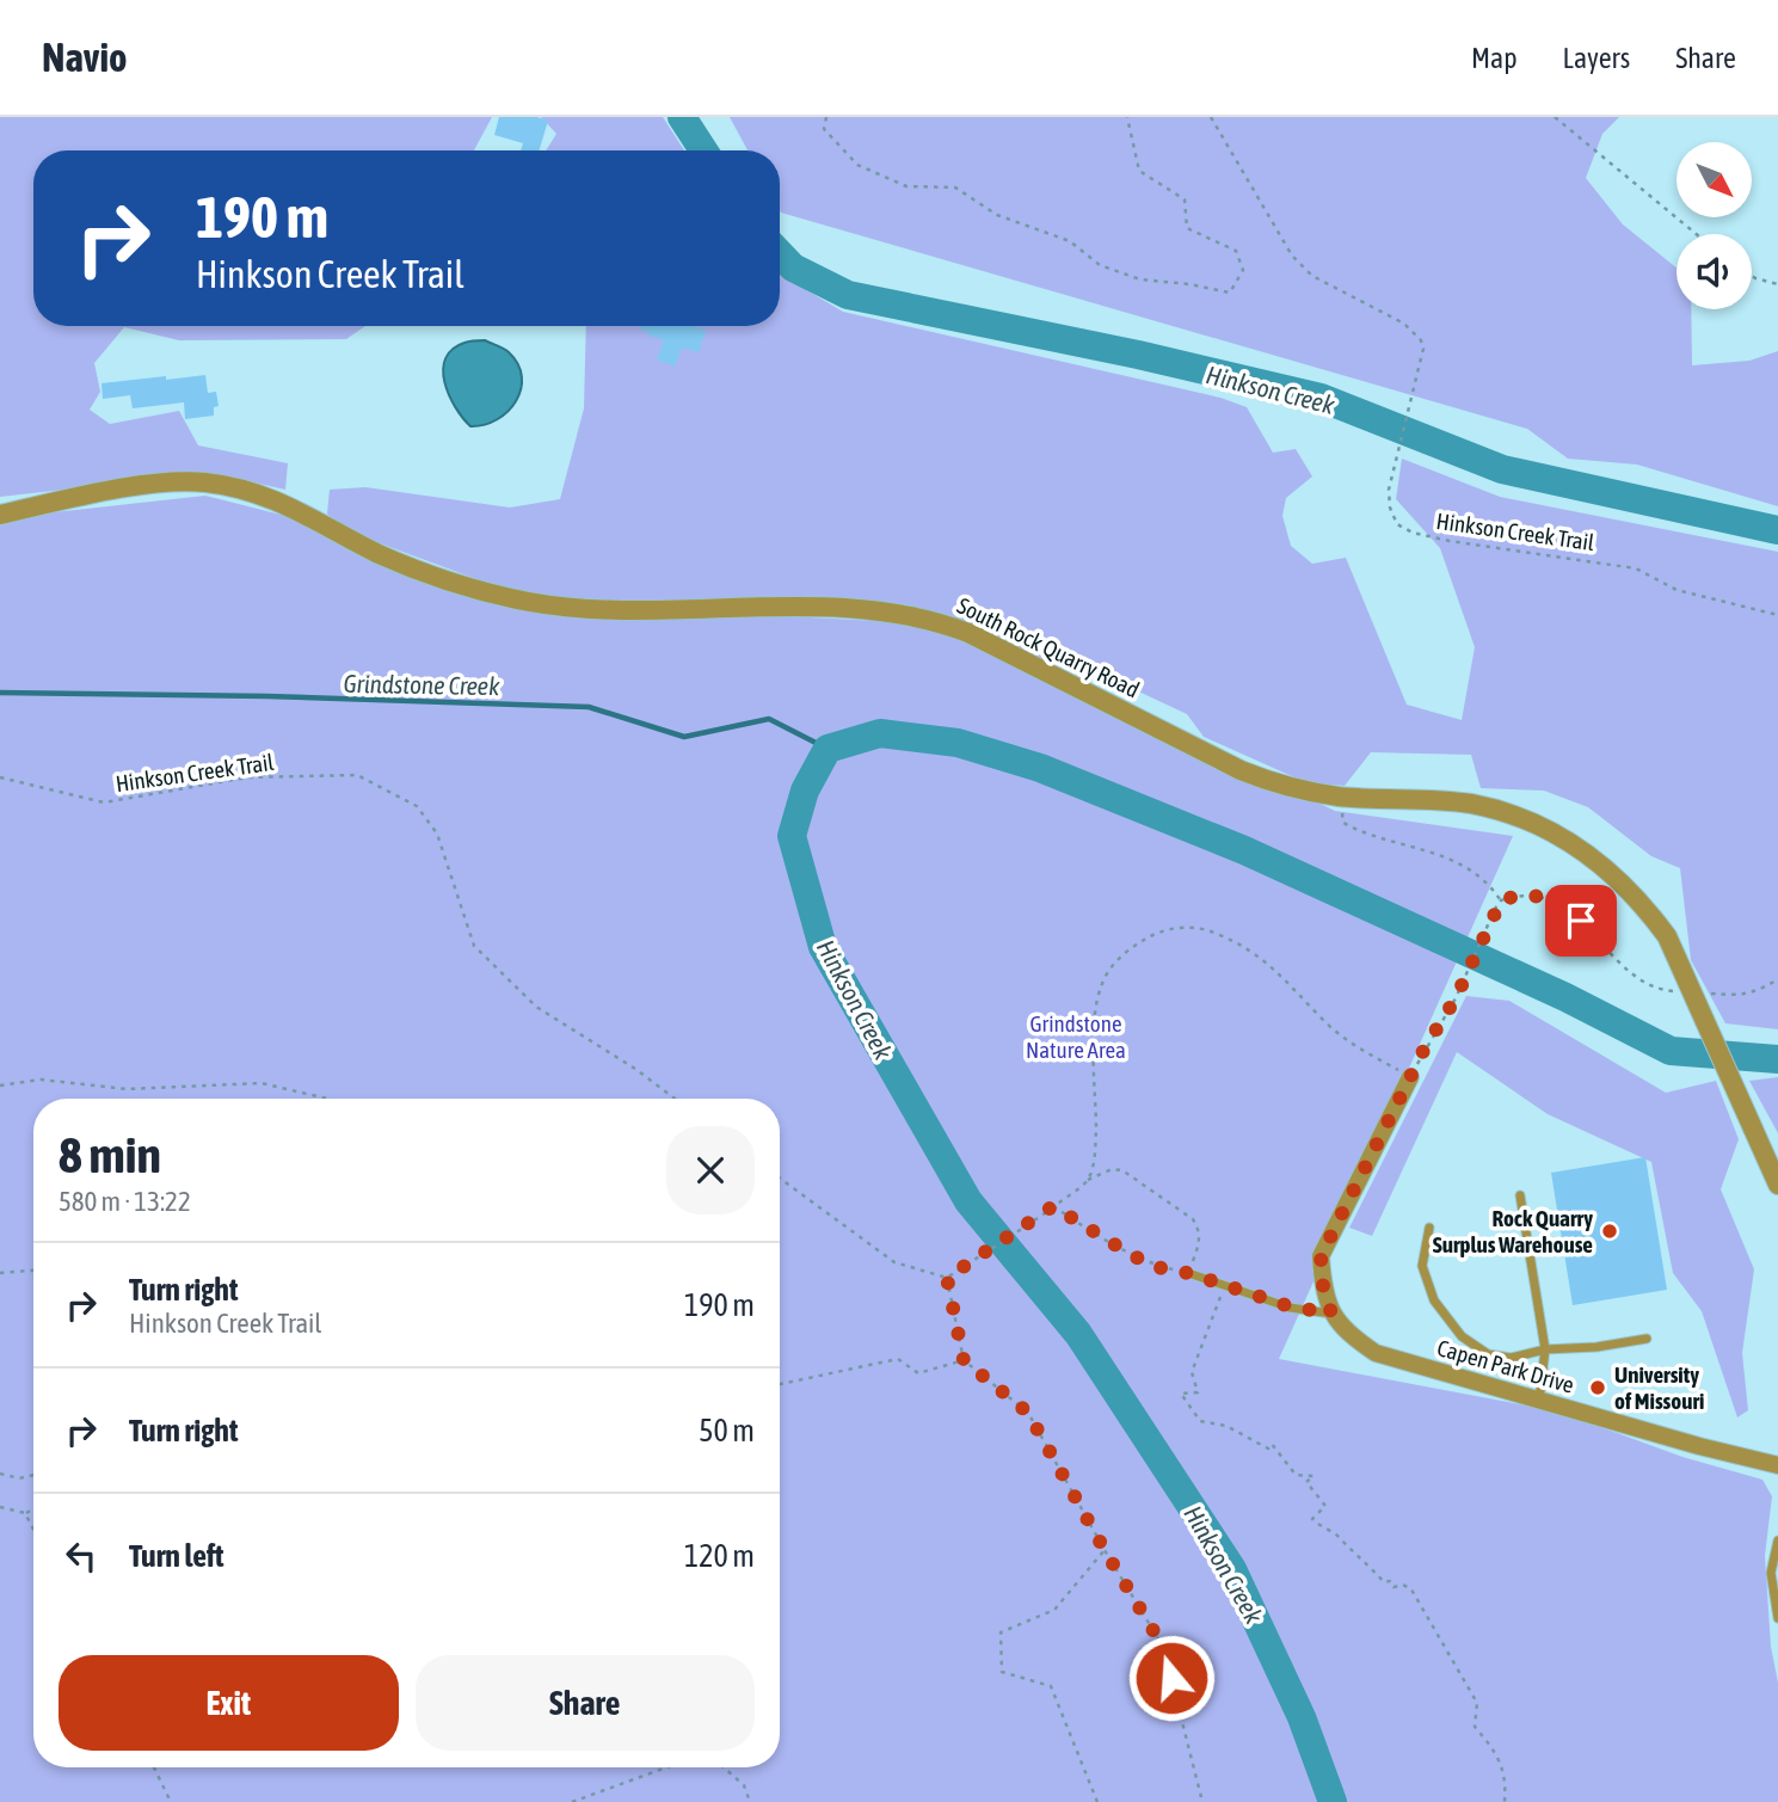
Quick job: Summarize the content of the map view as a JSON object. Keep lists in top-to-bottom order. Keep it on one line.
{"streets":{"street":["South Rock Quarry Road","Capen Park Drive"],"path":["Hinkson Creek Trail"]},"water":["Hinkson Creek","Grindstone Creek"],"parks":["Grindstone Nature Area"],"places":["Rock Quarry Surplus Warehouse","University of Missouri"],"north":"bottom right","page":{"header":"Navio","nav":["Map","Layers","Share"],"turn":["190 m","Hinkson Creek Trail"],"heading":["8 min","580 m · 13:22"],"list":[{"name":"Turn right","note":"Hinkson Creek Trail","value":"190 m"},{"name":"Turn right","value":"50 m"},{"name":"Turn left","value":"120 m"}],"buttons":["Exit","Share"]}}
